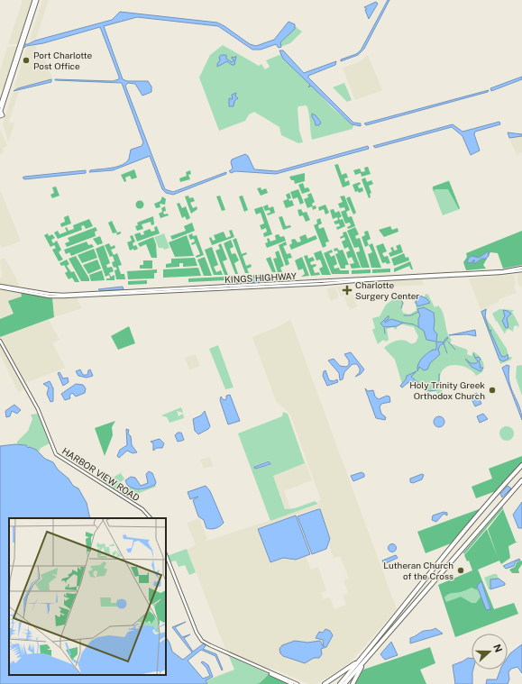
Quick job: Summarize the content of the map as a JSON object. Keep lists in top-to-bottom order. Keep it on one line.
{"streets":{"main road":["KINGS HIGHWAY","HARBOR VIEW ROAD"]},"places":{"other":["Port Charlotte Post Office","Holy Trinity Greek Orthodox Church","Lutheran Church of the Cross"],"health":["Charlotte Surgery Center"]},"north":"right"}
